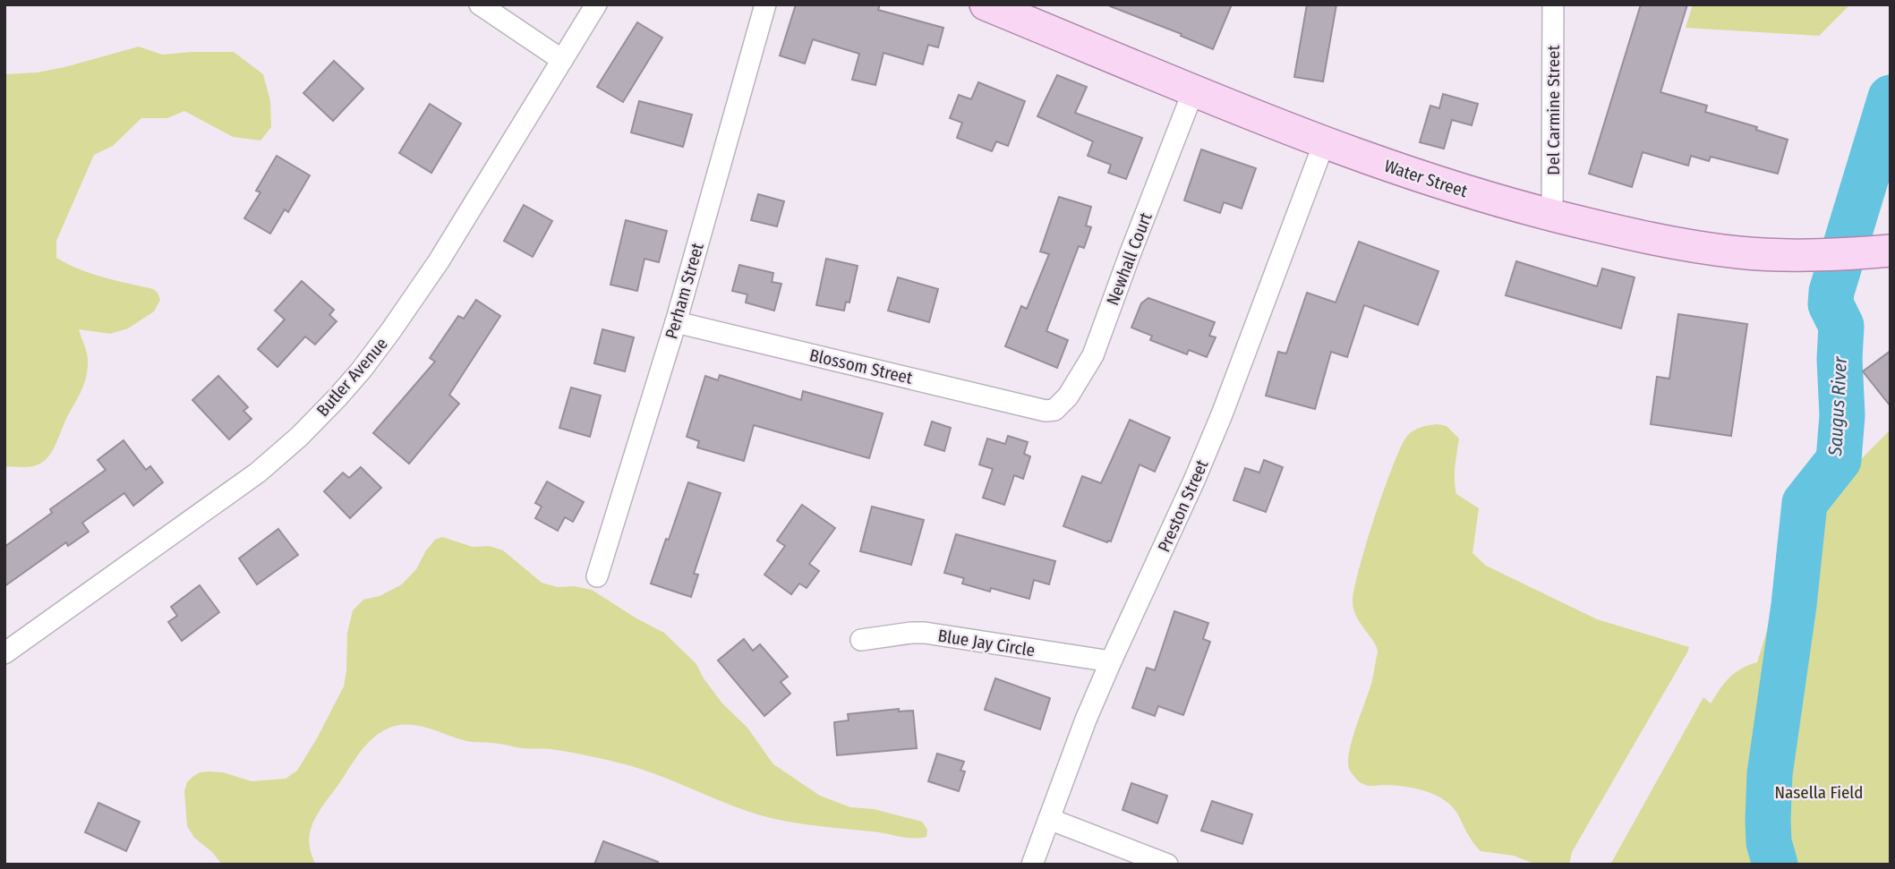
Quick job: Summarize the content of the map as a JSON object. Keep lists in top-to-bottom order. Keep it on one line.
{"streets":{"main road":["Water Street"],"street":["Del Carmine Street","Newhall Court","Perham Street","Blossom Street","Butler Avenue","Preston Street","Blue Jay Circle"]},"crossings":[["Del Carmine Street","Water Street"],["Water Street","Newhall Court"],["Water Street","Preston Street"],["Newhall Court","Blossom Street"],["Perham Street","Blossom Street"],["Preston Street","Blue Jay Circle"]],"water":["Saugus River"],"parks":["Nasella Field"]}
